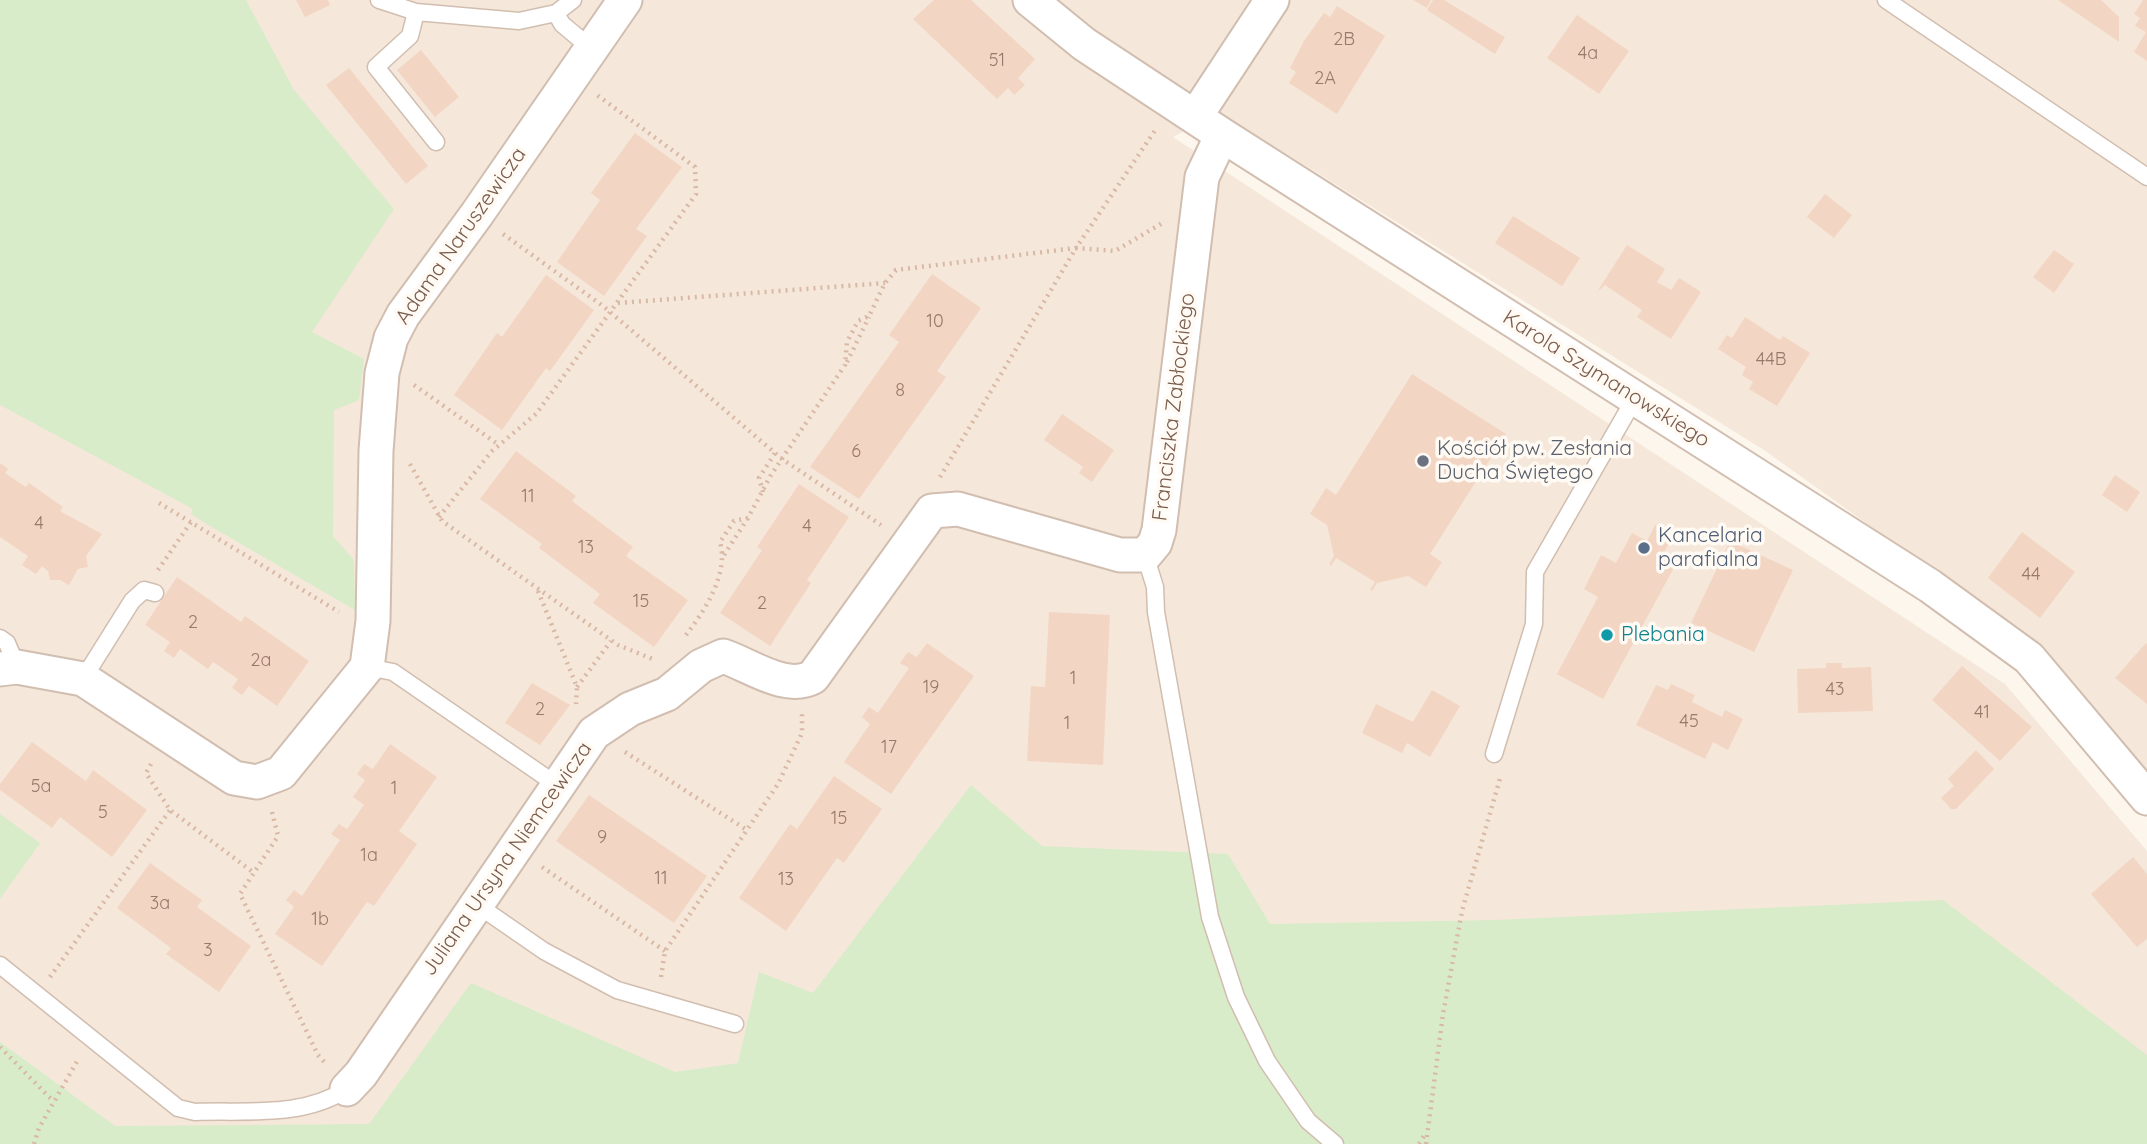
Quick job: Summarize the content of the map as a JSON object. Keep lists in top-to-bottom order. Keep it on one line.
{"streets":{"street":["Adama Naruszewicza","Karola Szymanowskiego","Franciszka Zabłockiego","Juliana Ursyna Niemcewicza"]},"crossings":[["Karola Szymanowskiego","Franciszka Zabłockiego"]],"places":["Kościół pw. Zesłania Ducha Świętego","Kancelaria parafialna","Plebania"],"house_numbers":["2B","4a","51","2A","10","44B","8","6","11","4","4","13","44","15","2","2","2a","1","19","43","2","41","45","1","17","5a","1","5","15","9","1a","11","13","3a","1b","3"]}
